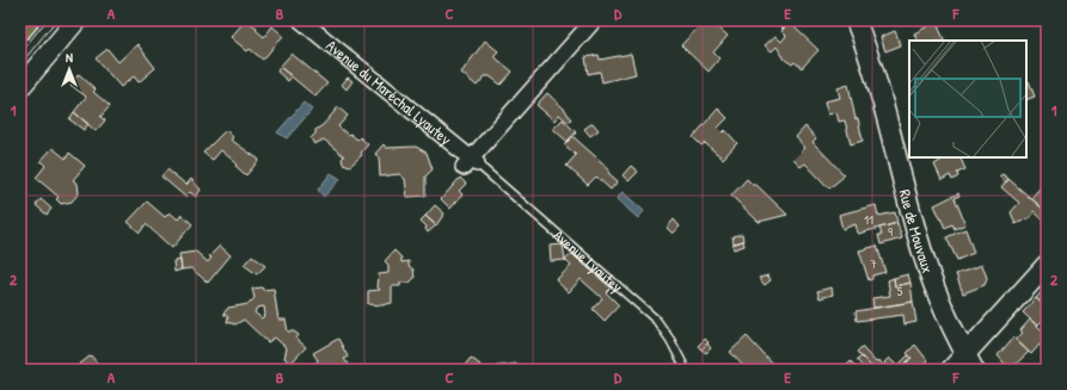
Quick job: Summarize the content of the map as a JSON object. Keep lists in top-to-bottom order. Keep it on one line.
{"streets":{"street":["Avenue du Maréchal Lyautey","Rue de Mouvaux"],"lane":["Avenue Lyautey"]},"crossings":[["Avenue du Maréchal Lyautey","Avenue Lyautey"]],"house_numbers":["11","9","7","5"],"north":"top","grid":{"columns":["A","B","C","D","E","F"],"rows":["1","2"]}}
